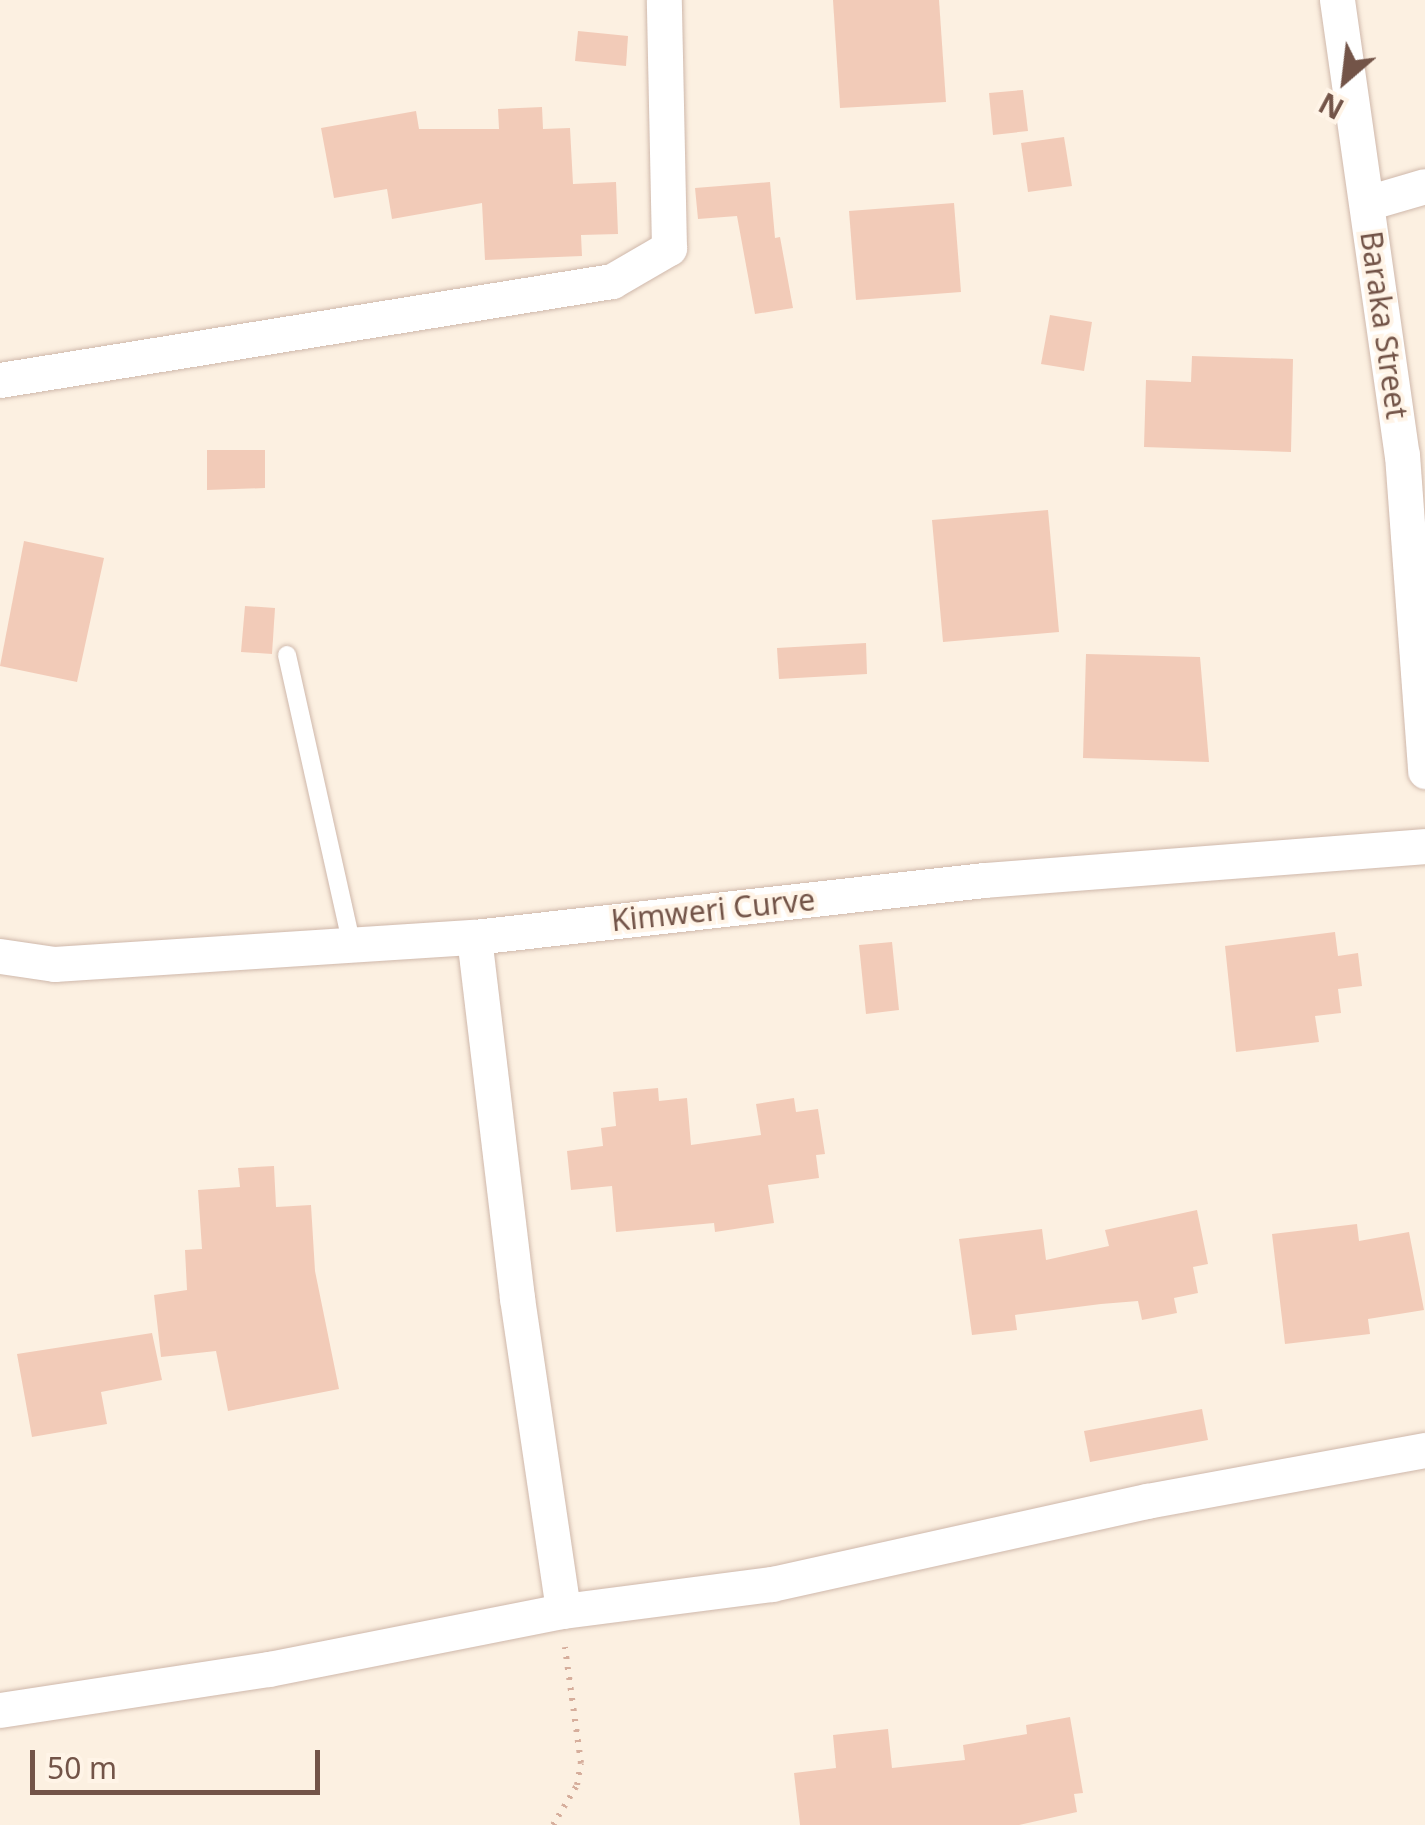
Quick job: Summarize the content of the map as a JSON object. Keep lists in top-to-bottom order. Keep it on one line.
{"streets":{"street":["Baraka Street","Kimweri Curve"]},"scale_bar":"50 m","north":"bottom left"}
